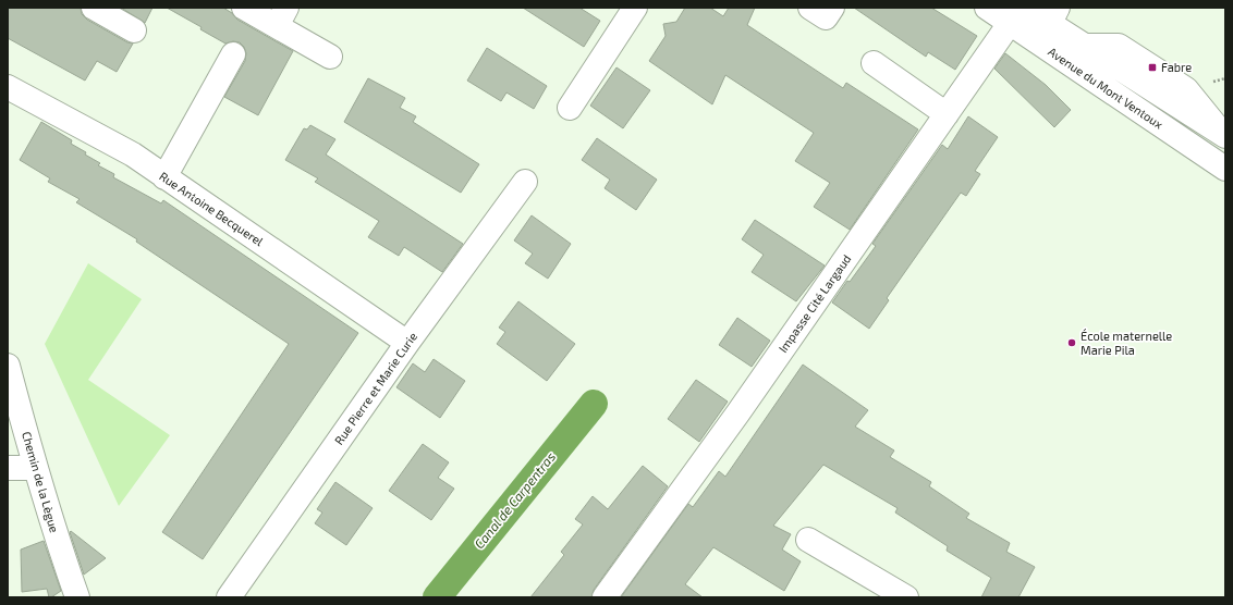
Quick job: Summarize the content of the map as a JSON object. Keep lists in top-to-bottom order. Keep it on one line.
{"streets":{"street":["Avenue du Mont Ventoux","Rue Antoine Becquerel","Impasse Cité Largaud","Rue Pierre et Marie Curie","Chemin de la Lègue"]},"crossings":[["Avenue du Mont Ventoux","Impasse Cité Largaud"],["Rue Antoine Becquerel","Rue Pierre et Marie Curie"]],"water":["Canal de Carpentras"],"places":{"transit":["Fabre"],"other":["École maternelle Marie Pila"]}}
